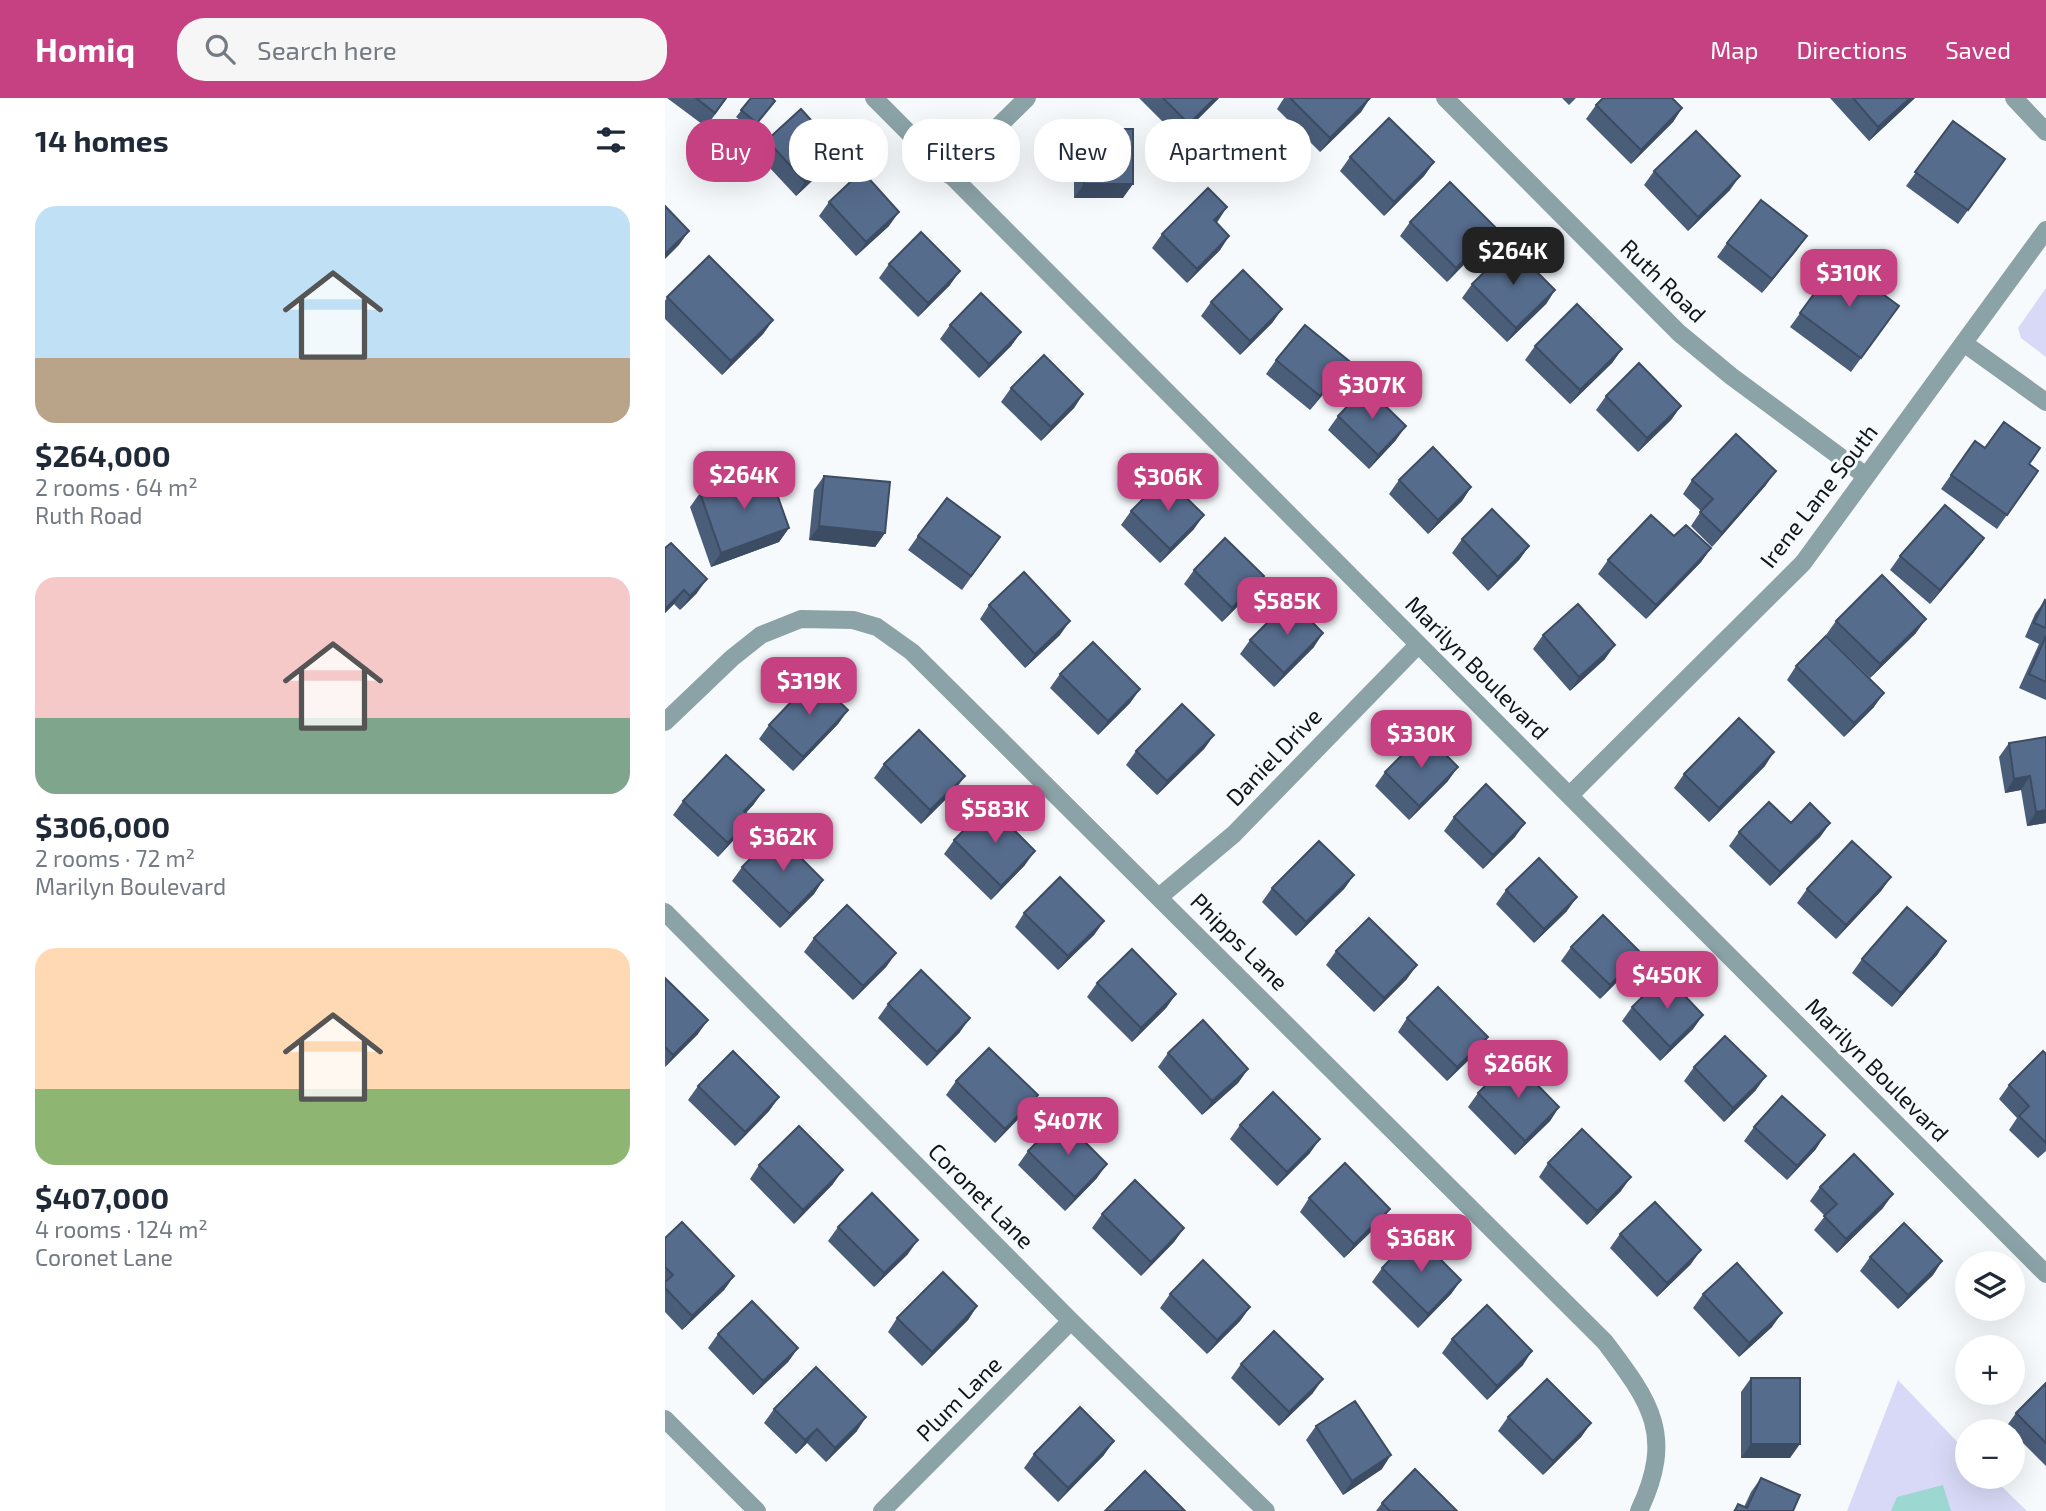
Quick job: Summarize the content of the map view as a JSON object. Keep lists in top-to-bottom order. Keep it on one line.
{"streets":{"street":["Ruth Road","Irene Lane South","Marilyn Boulevard","Daniel Drive","Phipps Lane","Coronet Lane","Plum Lane"]},"crossings":[["Ruth Road","Irene Lane South"],["Irene Lane South","Marilyn Boulevard"],["Marilyn Boulevard","Daniel Drive"],["Daniel Drive","Phipps Lane"],["Coronet Lane","Plum Lane"]],"page":{"header":"Homiq","search":"Search here","nav":["Map","Directions","Saved"],"heading":"14 homes","chip":["Buy","Rent","Filters","New","Apartment"],"list":[{"name":"$264,000","note":"2 rooms · 64 m² · Ruth Road"},{"name":"$306,000","note":"2 rooms · 72 m² · Marilyn Boulevard"},{"name":"$407,000","note":"4 rooms · 124 m² · Coronet Lane"}],"price":["$264K","$310K","$307K","$264K","$306K","$585K","$319K","$330K","$583K","$362K","$450K","$266K","$407K","$368K"],"map_buttons":["+","−"]}}
